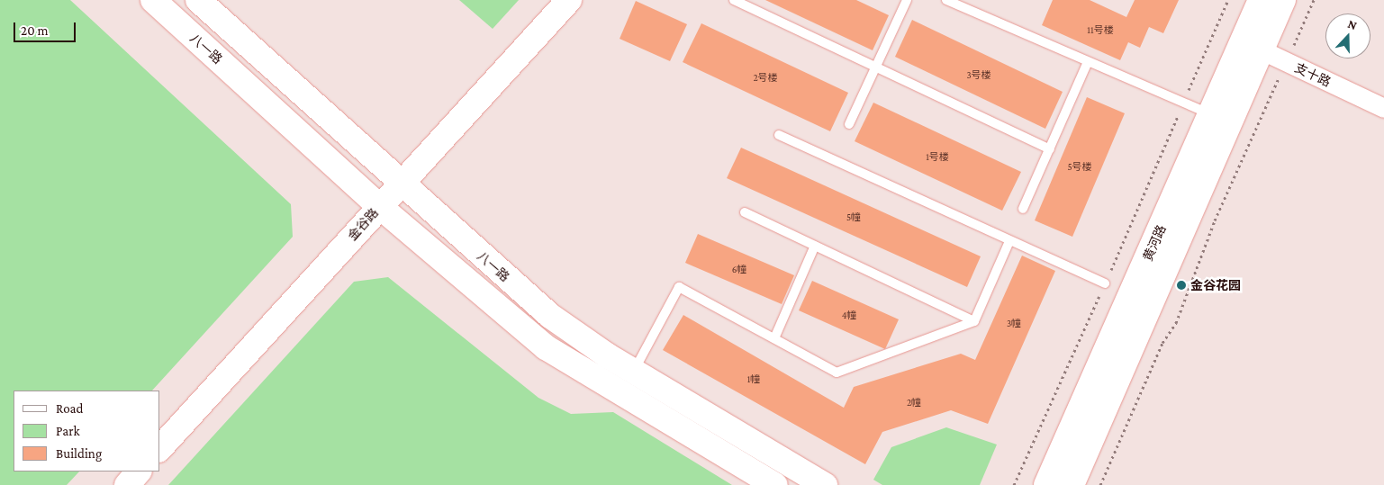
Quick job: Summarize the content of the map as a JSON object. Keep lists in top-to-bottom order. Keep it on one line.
{"streets":{"main road":["八一路","金谷路","黄河路"],"street":["支十路"]},"crossings":[["八一路","金谷路"],["支十路","黄河路"]],"places":["金谷花园"],"house_numbers":["11号楼","3号楼","2号楼","1号楼","5号楼","5幢","6幢","4幢","3幢","1幢","2幢"],"legend":["Road","Park","Building"],"scale_bar":"20 m","north":"top"}
